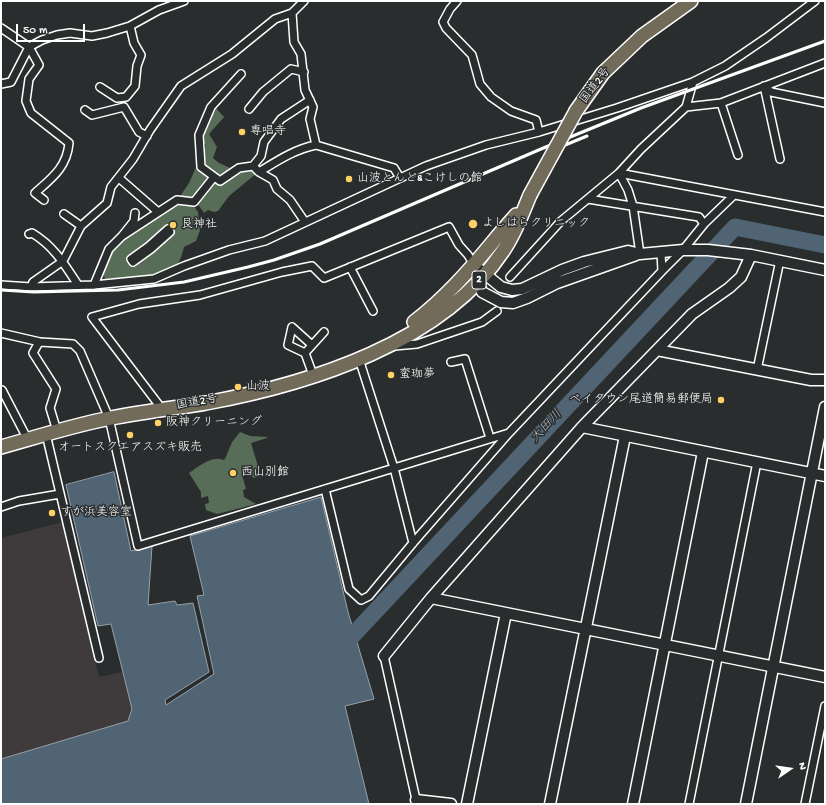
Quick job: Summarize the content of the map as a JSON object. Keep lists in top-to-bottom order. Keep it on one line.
{"streets":{"highway":["国道2号","2"]},"water":["大田川"],"places":["専唱寺","山波とんど&こけしの館","よしはらクリニック","艮神社","蛮珈夢","山波","ベイタウン尾道簡易郵便局","阪神クリーニング","オートスクエアスズキ販売","西山別館","すが浜美容室"],"scale_bar":"50 m","north":"right"}
